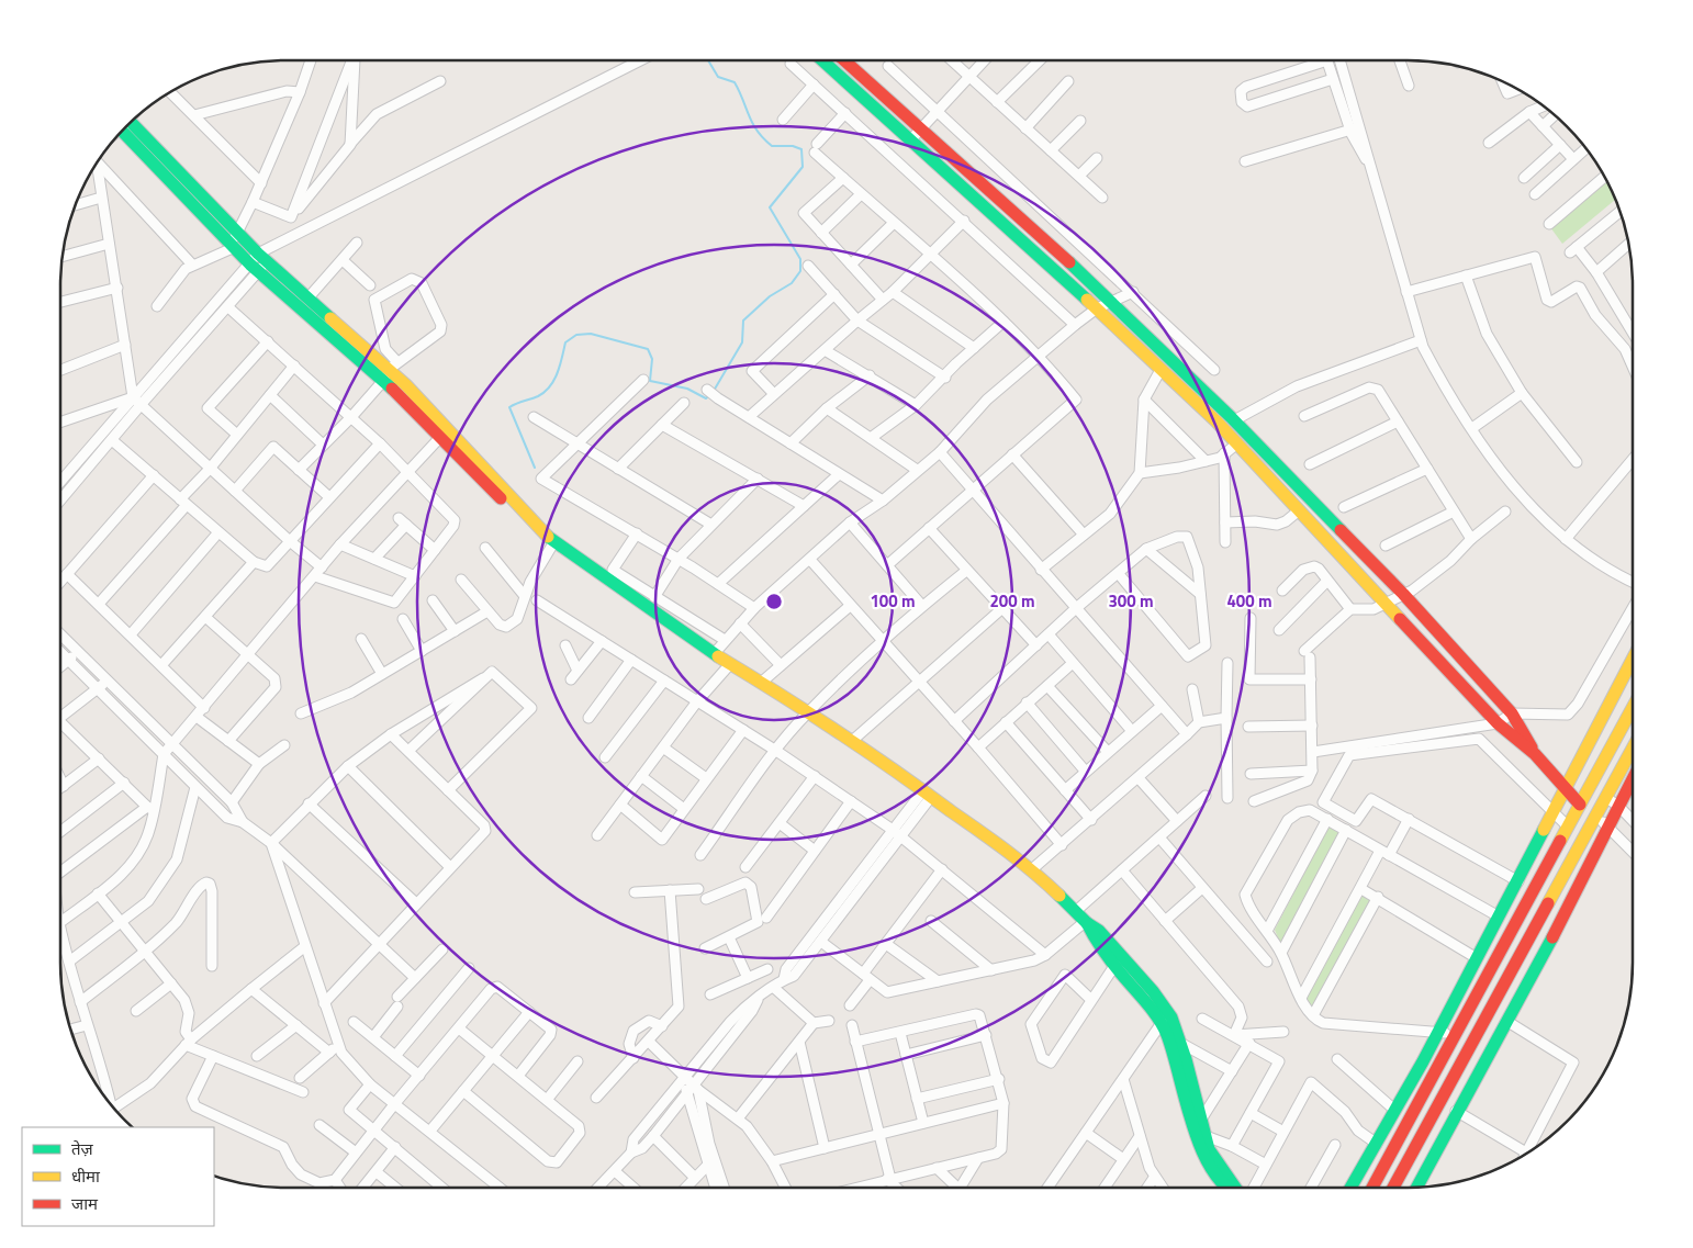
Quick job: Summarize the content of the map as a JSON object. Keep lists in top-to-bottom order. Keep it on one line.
{"legend":["तेज़","धीमा","जाम"],"rings":["100 m","200 m","300 m","400 m"]}
